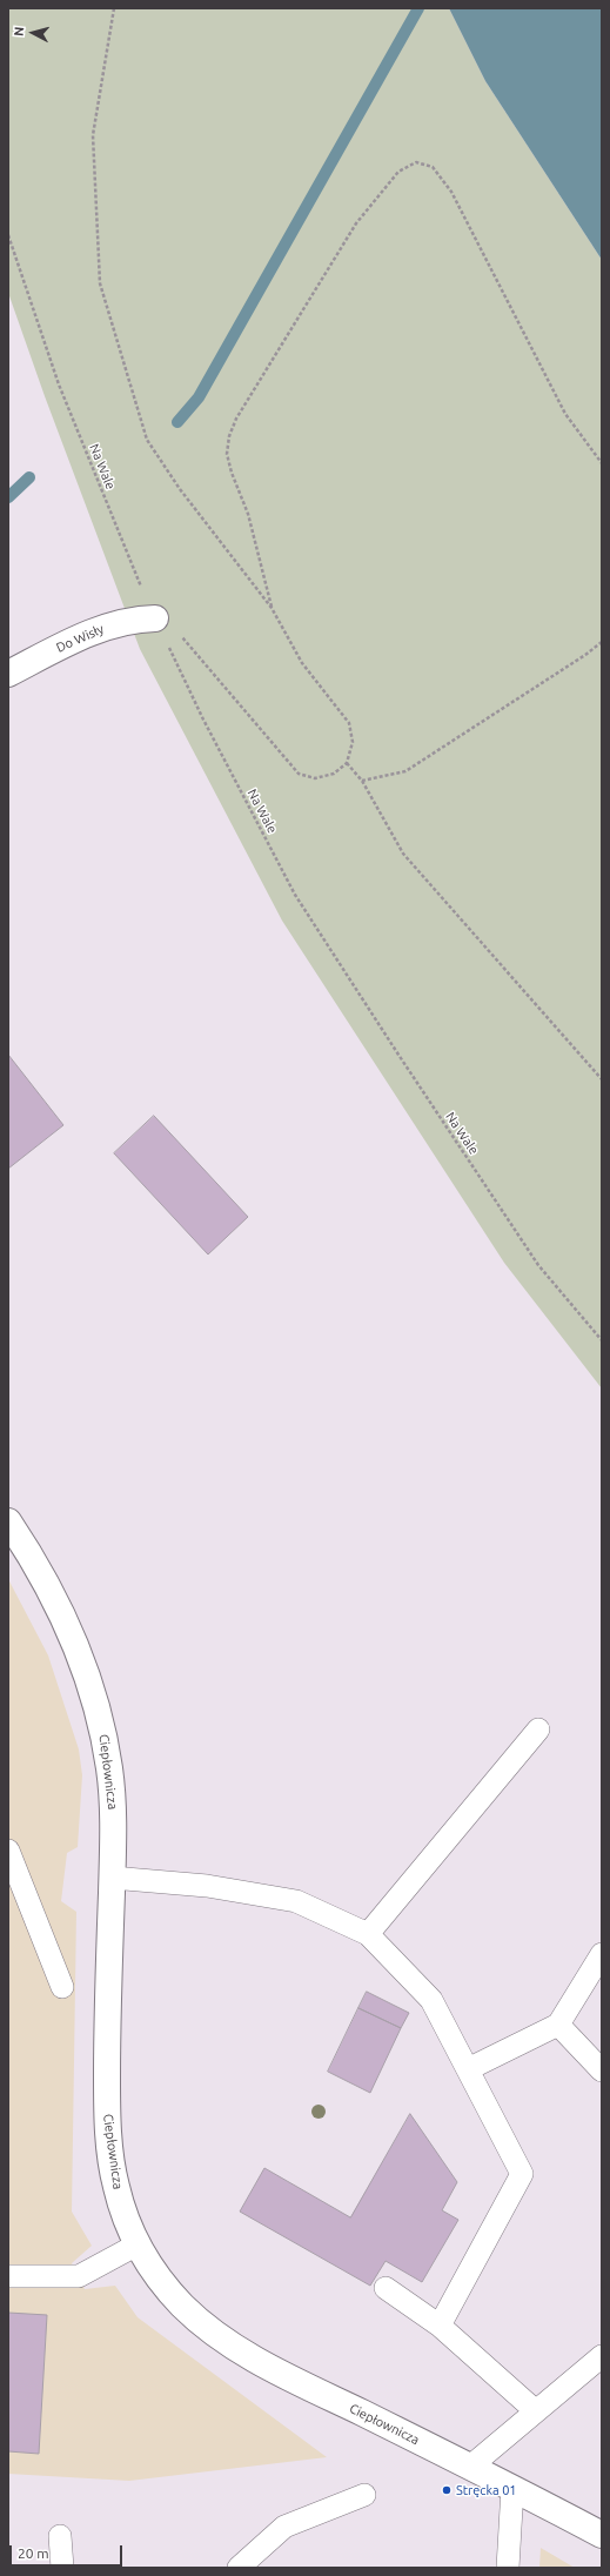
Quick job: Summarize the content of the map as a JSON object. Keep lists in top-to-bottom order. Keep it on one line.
{"streets":{"street":["Do Wisły","Ciepłownicza"],"path":["Na Wale"]},"crossings":[["Na Wale","Do Wisły"]],"places":["Stręcka 01"],"scale_bar":"20 m","north":"left"}
